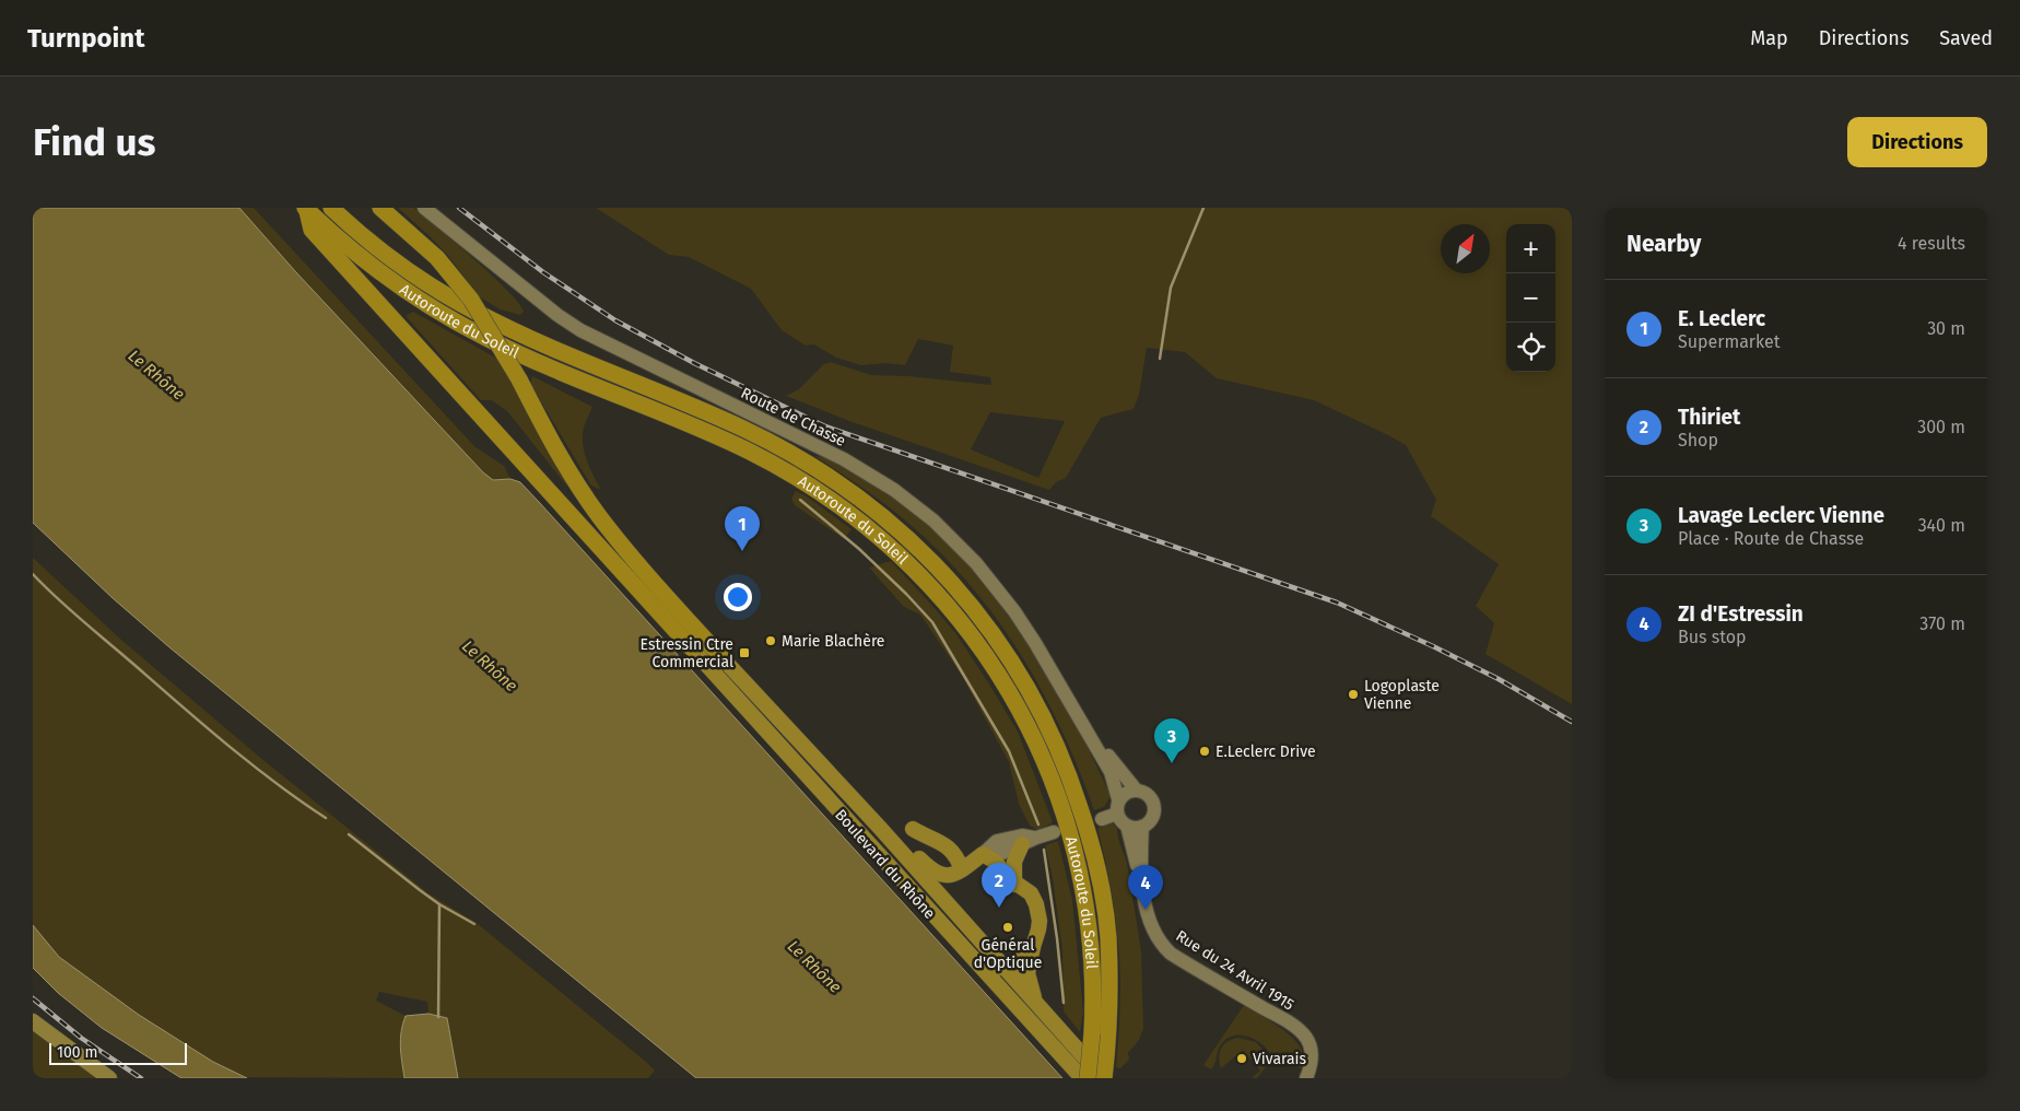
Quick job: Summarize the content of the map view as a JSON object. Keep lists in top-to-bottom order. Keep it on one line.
{"streets":{"highway":["Autoroute du Soleil","Boulevard du Rhône"],"main road":["Route de Chasse","Rue du 24 Avril 1915"]},"crossings":[["Autoroute du Soleil","Boulevard du Rhône"],["Route de Chasse","Rue du 24 Avril 1915"]],"water":["Le Rhône"],"places":{"other":["Marie Blachère","Logoplaste Vienne","E.Leclerc Drive","Général d'Optique","Vivarais"],"transit":["Estressin Ctre Commercial"]},"scale_bar":"100 m","north":"top right","page":{"header":"Turnpoint","nav":["Map","Directions","Saved"],"buttons":"Directions","title":"Find us","heading":["Nearby","4 results"],"map_buttons":["+","−"],"list":[{"mark":"1","name":"E. Leclerc","note":"Supermarket","value":"30 m"},{"mark":"2","name":"Thiriet","note":"Shop","value":"300 m"},{"mark":"3","name":"Lavage Leclerc Vienne","note":"Place · Route de Chasse","value":"340 m"},{"mark":"4","name":"ZI d'Estressin","note":"Bus stop","value":"370 m"}],"pins":["1","3","2","4"],"scale":"100 m"}}
